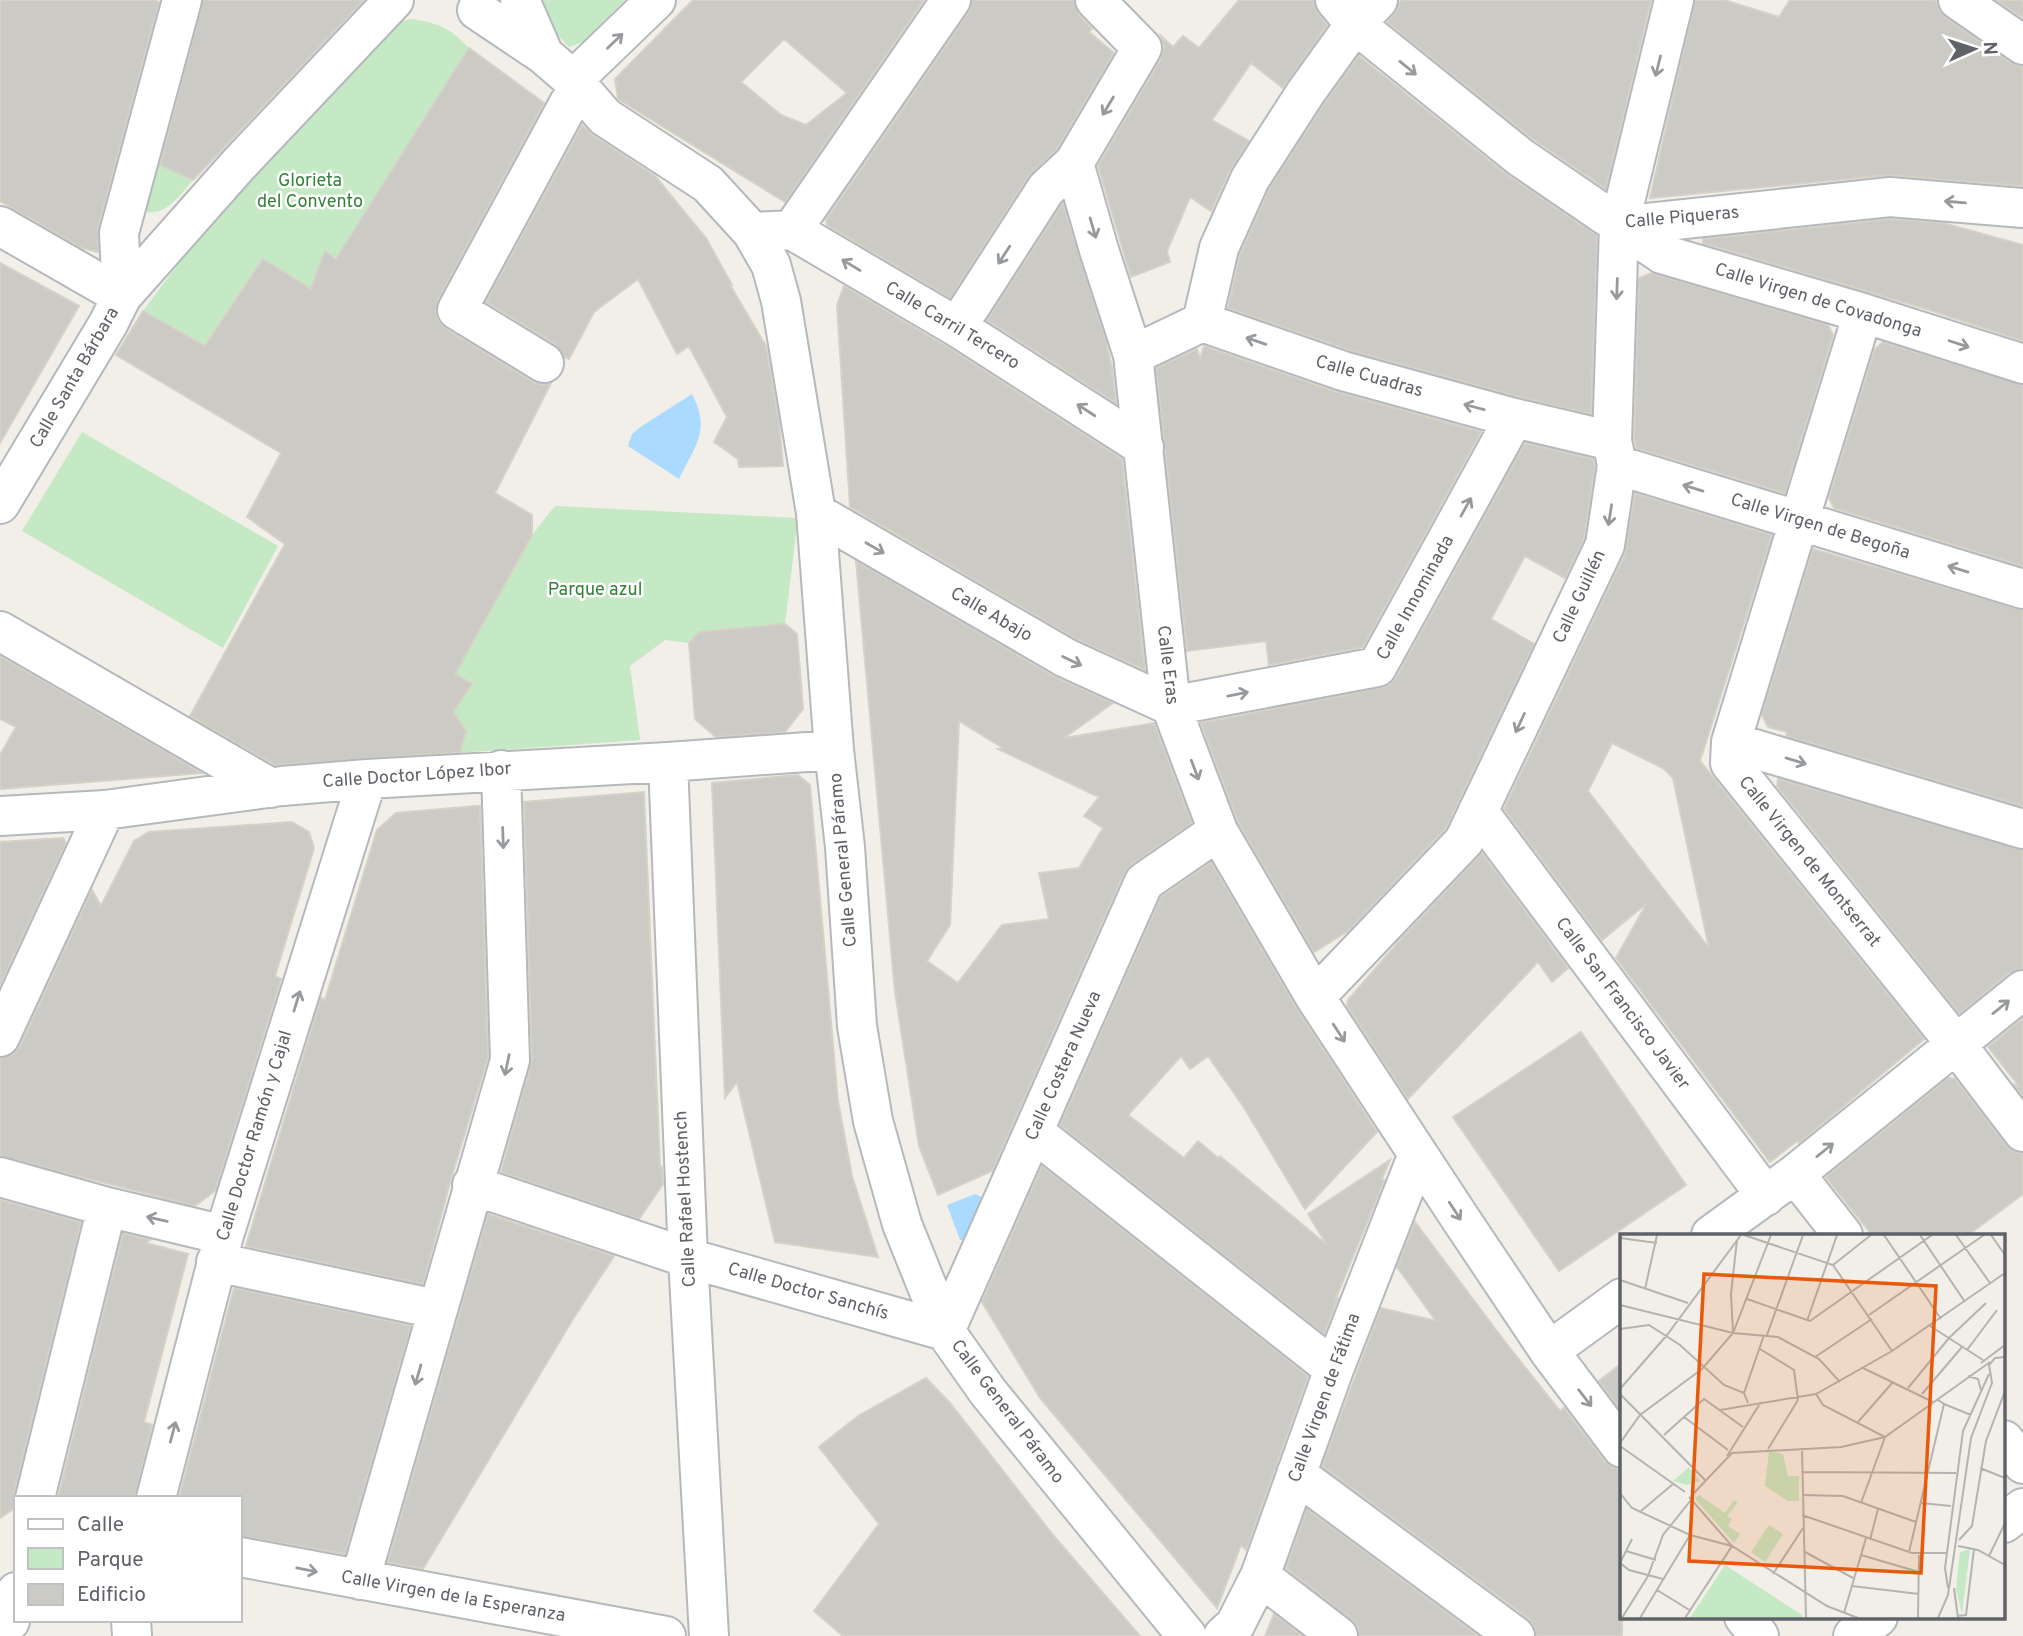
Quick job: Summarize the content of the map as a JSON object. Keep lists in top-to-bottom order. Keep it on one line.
{"streets":{"street":["Calle Piqueras","Calle Virgen de Covadonga","Calle Carril Tercero","Calle Cuadras","Calle Santa Bárbara","Calle Virgen de Begoña","Calle Guillén","Calle Innominada","Calle Abajo","Calle Eras","Calle Doctor López Ibor","Calle General Páramo","Calle Virgen de Montserrat","Calle San Francisco Javier","Calle Costera Nueva","Calle Doctor Ramón y Cajal","Calle Rafael Hostench","Calle Doctor Sanchís","Calle Virgen de Fátima","Calle Virgen de la Esperanza"]},"crossings":[["Calle Piqueras","Calle Virgen de Covadonga"],["Calle Piqueras","Calle Guillén"],["Calle Virgen de Covadonga","Calle Guillén"],["Calle Carril Tercero","Calle Eras"],["Calle Cuadras","Calle Virgen de Begoña"],["Calle Cuadras","Calle Guillén"],["Calle Cuadras","Calle Innominada"],["Calle Virgen de Begoña","Calle Guillén"],["Calle Guillén","Calle Eras"],["Calle Guillén","Calle San Francisco Javier"],["Calle Innominada","Calle Abajo"],["Calle Innominada","Calle Eras"],["Calle Abajo","Calle Eras"],["Calle Abajo","Calle General Páramo"],["Calle Eras","Calle Costera Nueva"],["Calle Eras","Calle Virgen de Fátima"],["Calle Doctor López Ibor","Calle General Páramo"],["Calle Doctor López Ibor","Calle Doctor Ramón y Cajal"],["Calle Doctor López Ibor","Calle Rafael Hostench"],["Calle General Páramo","Calle Costera Nueva"],["Calle General Páramo","Calle Doctor Sanchís"],["Calle Costera Nueva","Calle Doctor Sanchís"],["Calle Rafael Hostench","Calle Doctor Sanchís"]],"one_way":["Calle Carril Tercero","Calle Cuadras","Calle Innominada","Calle Abajo"],"parks":["Glorieta del Convento","Parque azul"],"legend":["Calle","Parque","Edificio"],"north":"right"}
